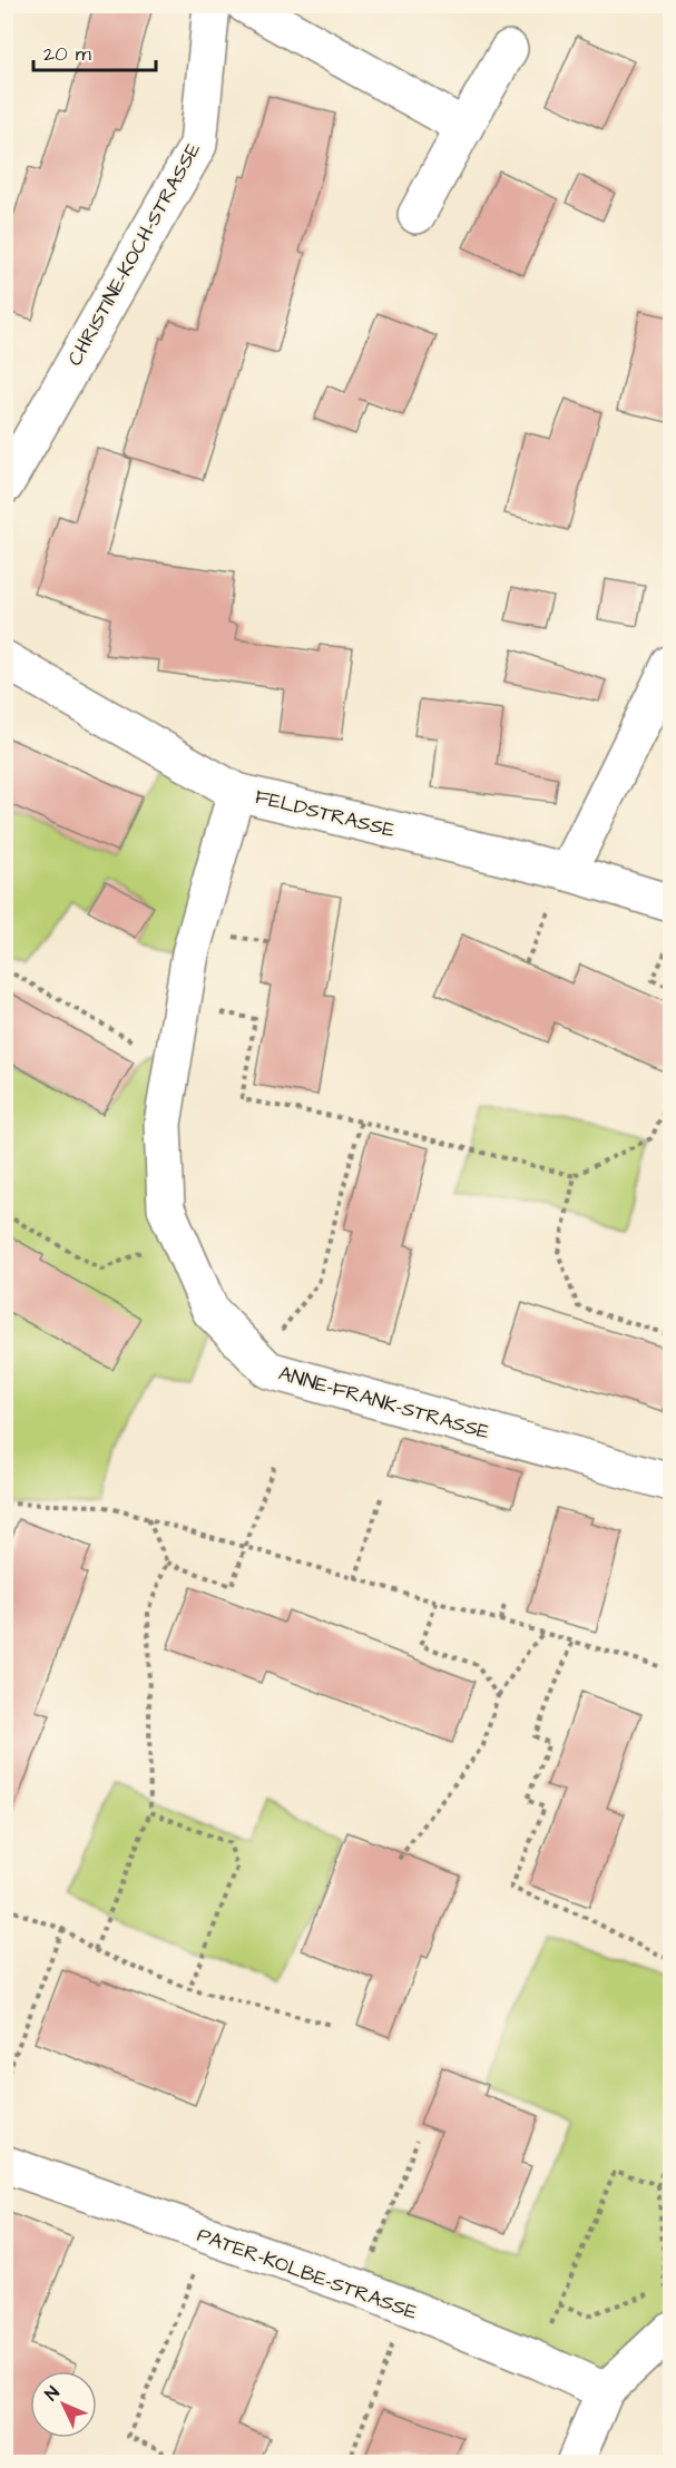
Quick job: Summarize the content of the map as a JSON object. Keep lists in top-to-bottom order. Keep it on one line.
{"streets":{"street":["CHRISTINE-KOCH-STRASSE","FELDSTRASSE","ANNE-FRANK-STRASSE","PATER-KOLBE-STRASSE"]},"crossings":[["FELDSTRASSE","ANNE-FRANK-STRASSE"]],"scale_bar":"20 m","north":"top left"}
